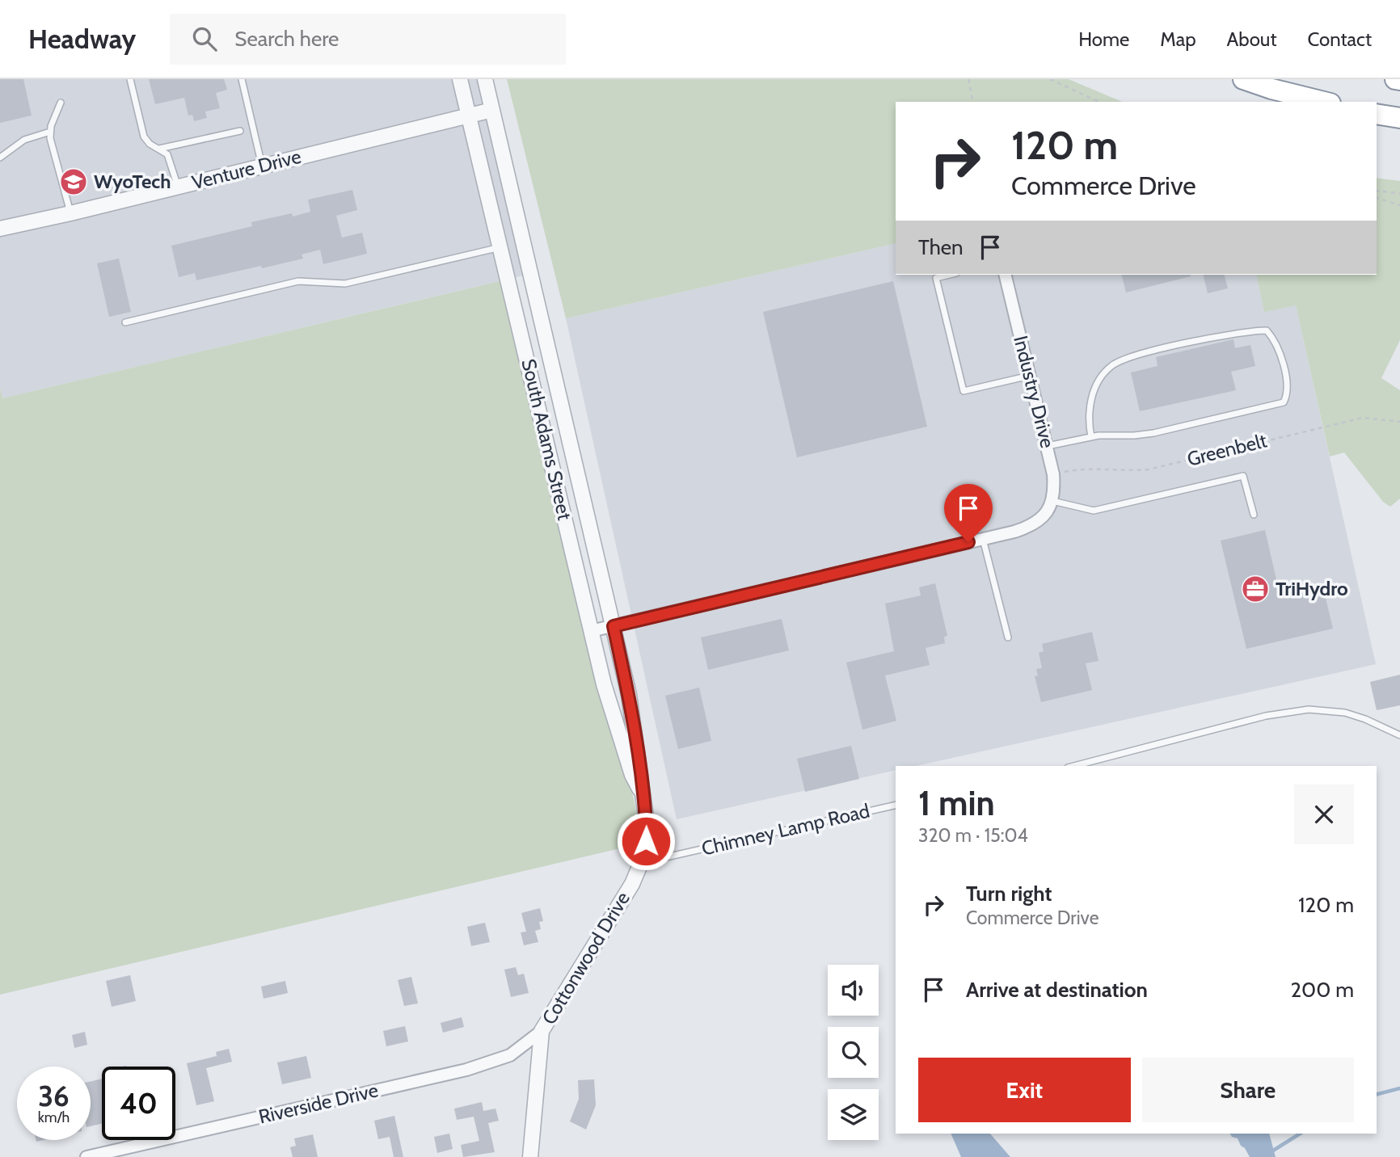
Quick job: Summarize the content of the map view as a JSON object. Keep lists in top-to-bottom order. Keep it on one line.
{"streets":{"street":["Venture Drive","Industry Drive","South Adams Street","Cottonwood Drive","Riverside Drive"],"lane":["Chimney Lamp Road"],"path":["Greenbelt"]},"crossings":[["Venture Drive","South Adams Street"],["Industry Drive","Greenbelt"],["South Adams Street","Chimney Lamp Road"],["South Adams Street","Cottonwood Drive"],["Chimney Lamp Road","Cottonwood Drive"],["Cottonwood Drive","Riverside Drive"]],"places":{"school or university":["WyoTech"],"office":["TriHydro"]},"page":{"header":"Headway","search":"Search here","nav":["Home","Map","About","Contact"],"turn":["120 m","Commerce Drive"],"then":"Then","heading":["1 min","320 m · 15:04"],"list":[{"name":"Turn right","note":"Commerce Drive","value":"120 m"},{"name":"Arrive at destination","value":"200 m"}],"buttons":["Exit","Share"],"speed":"36 km/h","limit":"40"}}
